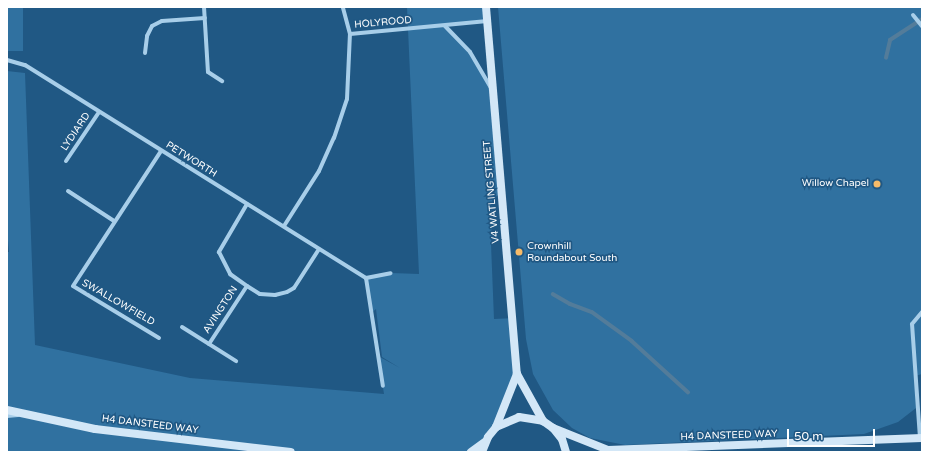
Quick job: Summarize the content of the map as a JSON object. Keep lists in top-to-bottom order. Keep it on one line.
{"streets":{"street":["HOLYROOD","LYDIARD","PETWORTH","V4 WATLING STREET","SWALLOWFIELD","AVINGTON","H4 DANSTEED WAY"]},"crossings":[["HOLYROOD","V4 WATLING STREET"],["LYDIARD","PETWORTH"],["PETWORTH","SWALLOWFIELD"],["PETWORTH","AVINGTON"],["V4 WATLING STREET","H4 DANSTEED WAY"]],"places":["Willow Chapel","Crownhill Roundabout South"],"scale_bar":"50 m"}
